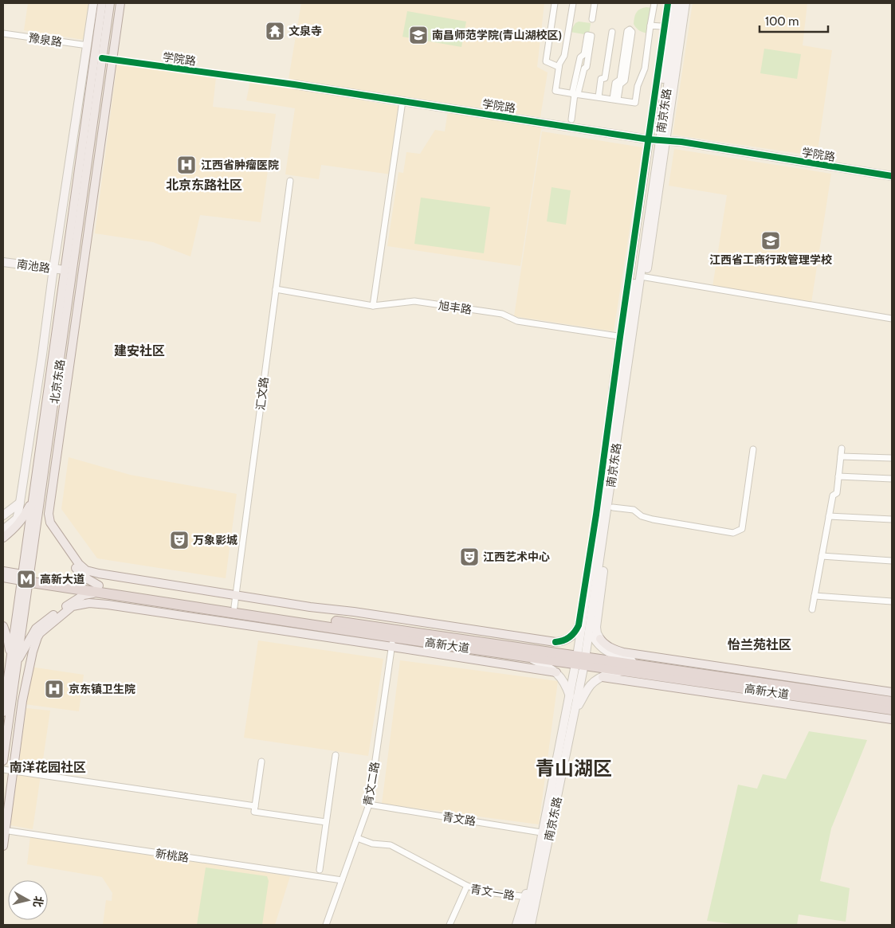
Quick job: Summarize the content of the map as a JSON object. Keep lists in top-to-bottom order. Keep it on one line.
{"streets":{"highway":["高新大道"],"main road":["学院路","南京东路","南池路","北京东路"],"street":["豫泉路","旭丰路","汇文路","青文二路","青文路","新桃路","青文一路"]},"crossings":[["学院路","南京东路"],["学院路","北京东路"],["南京东路","旭丰路"],["南京东路","高新大道"],["南京东路","青文路"],["南京东路","青文一路"],["南池路","北京东路"],["旭丰路","汇文路"],["北京东路","高新大道"],["汇文路","高新大道"],["高新大道","青文二路"],["青文二路","青文路"],["青文二路","新桃路"]],"districts":["北京东路社区","建安社区","怡兰苑社区","南洋花园社区","青山湖区"],"places":{"temple":["文泉寺"],"school or university":["南昌师范学院(青山湖校区)","江西省工商行政管理学校"],"hospital":["江西省肿瘤医院","京东镇卫生院"],"theatre":["万象影城","江西艺术中心"],"metro station":["高新大道"]},"scale_bar":"100 m","north":"right"}
